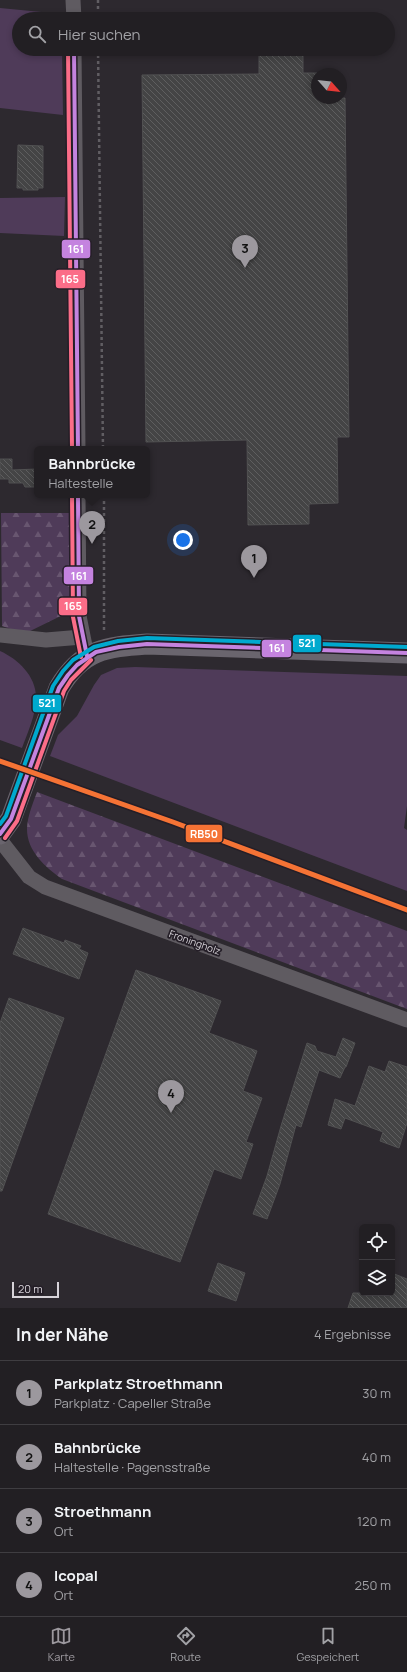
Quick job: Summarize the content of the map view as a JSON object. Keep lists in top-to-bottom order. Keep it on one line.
{"streets":{"street":["Froningholz"]},"lines":["transit line 161","transit line 165","transit line 521","transit line RB50"],"scale_bar":"20 m","north":"bottom right","page":{"search":"Hier suchen","pins":["3","2","1","4"],"popup":["Bahnbrücke","Haltestelle"],"scale":"20 m","heading":["In der Nähe","4 Ergebnisse"],"list":[{"mark":"1","name":"Parkplatz Stroethmann","note":"Parkplatz · Capeller Straße","value":"30 m"},{"mark":"2","name":"Bahnbrücke","note":"Haltestelle · Pagensstraße","value":"40 m"},{"mark":"3","name":"Stroethmann","note":"Ort","value":"120 m"},{"mark":"4","name":"Icopal","note":"Ort","value":"250 m"}],"nav":["Karte","Route","Gespeichert"]}}
